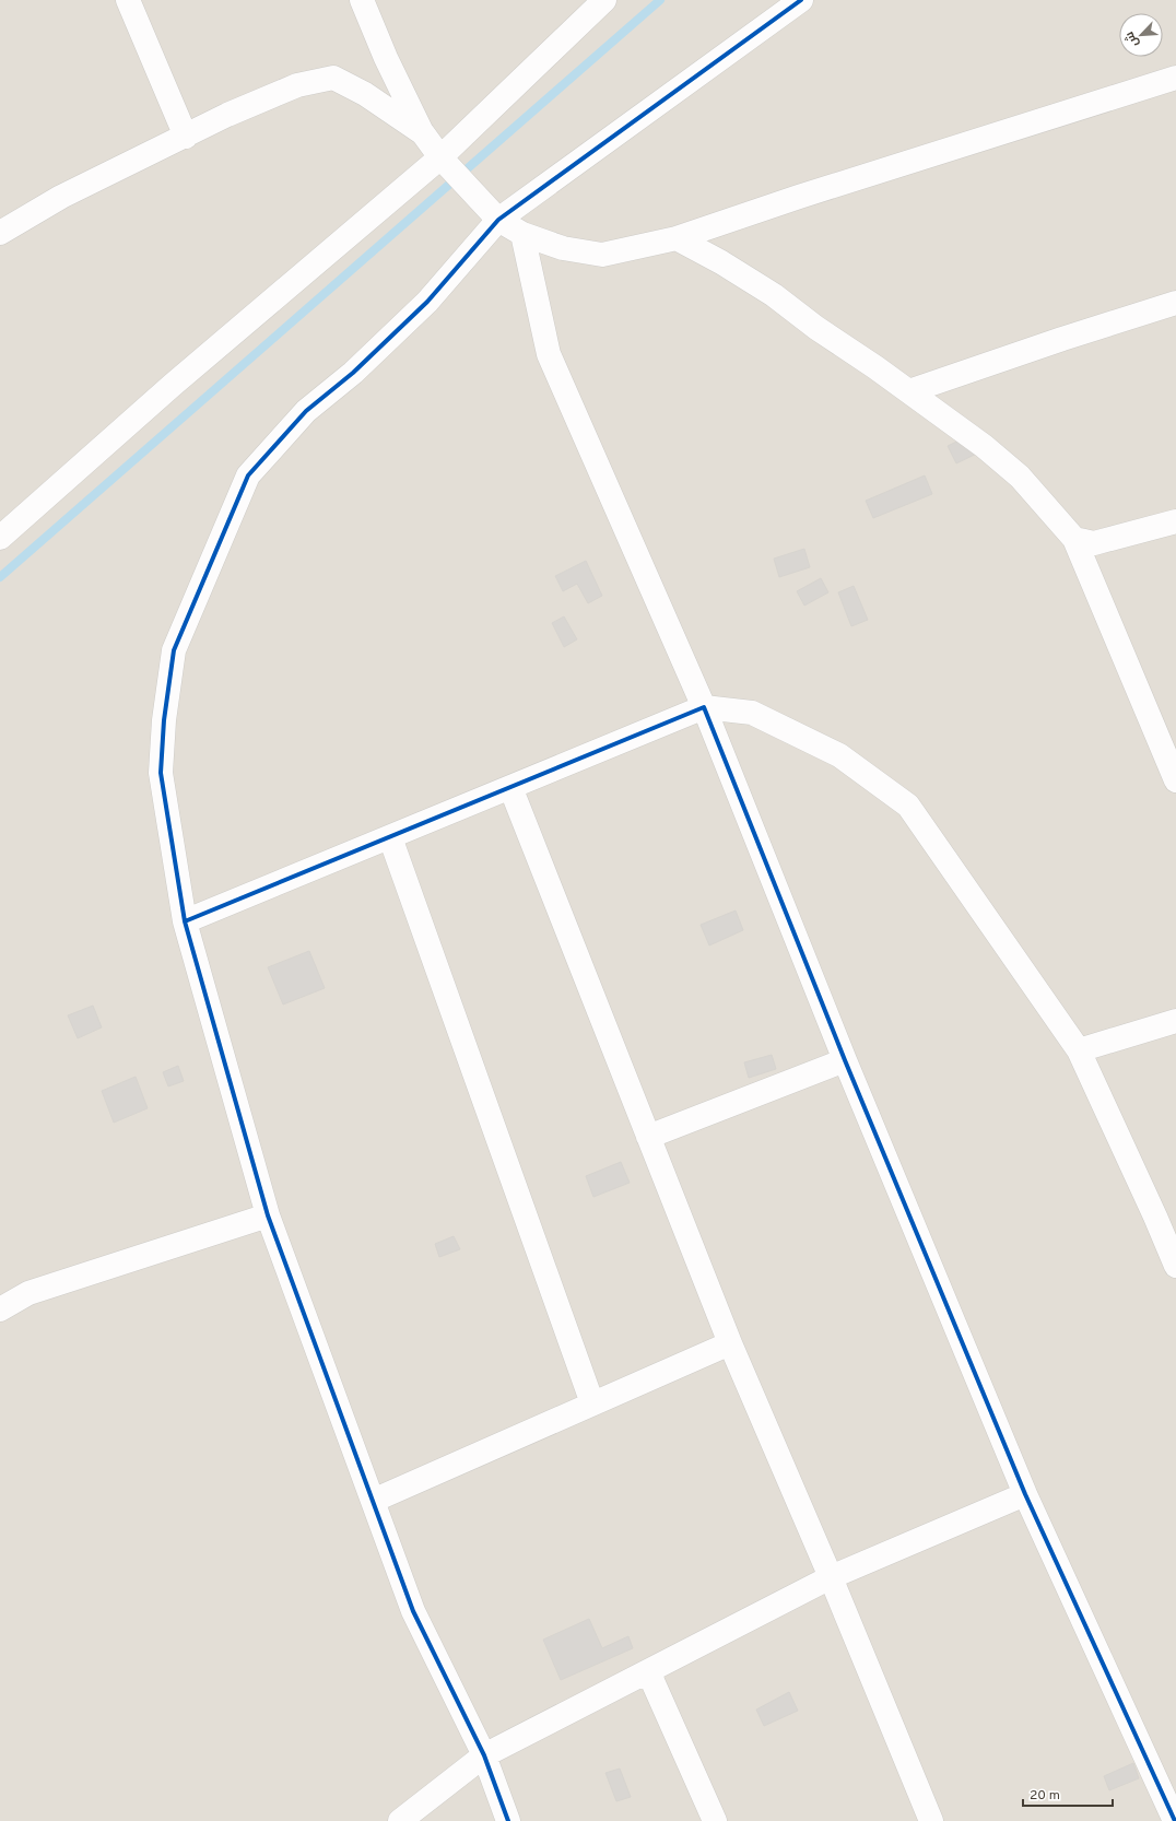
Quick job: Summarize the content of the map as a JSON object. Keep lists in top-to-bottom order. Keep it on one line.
{"scale_bar":"20 m","north":"bottom left"}
